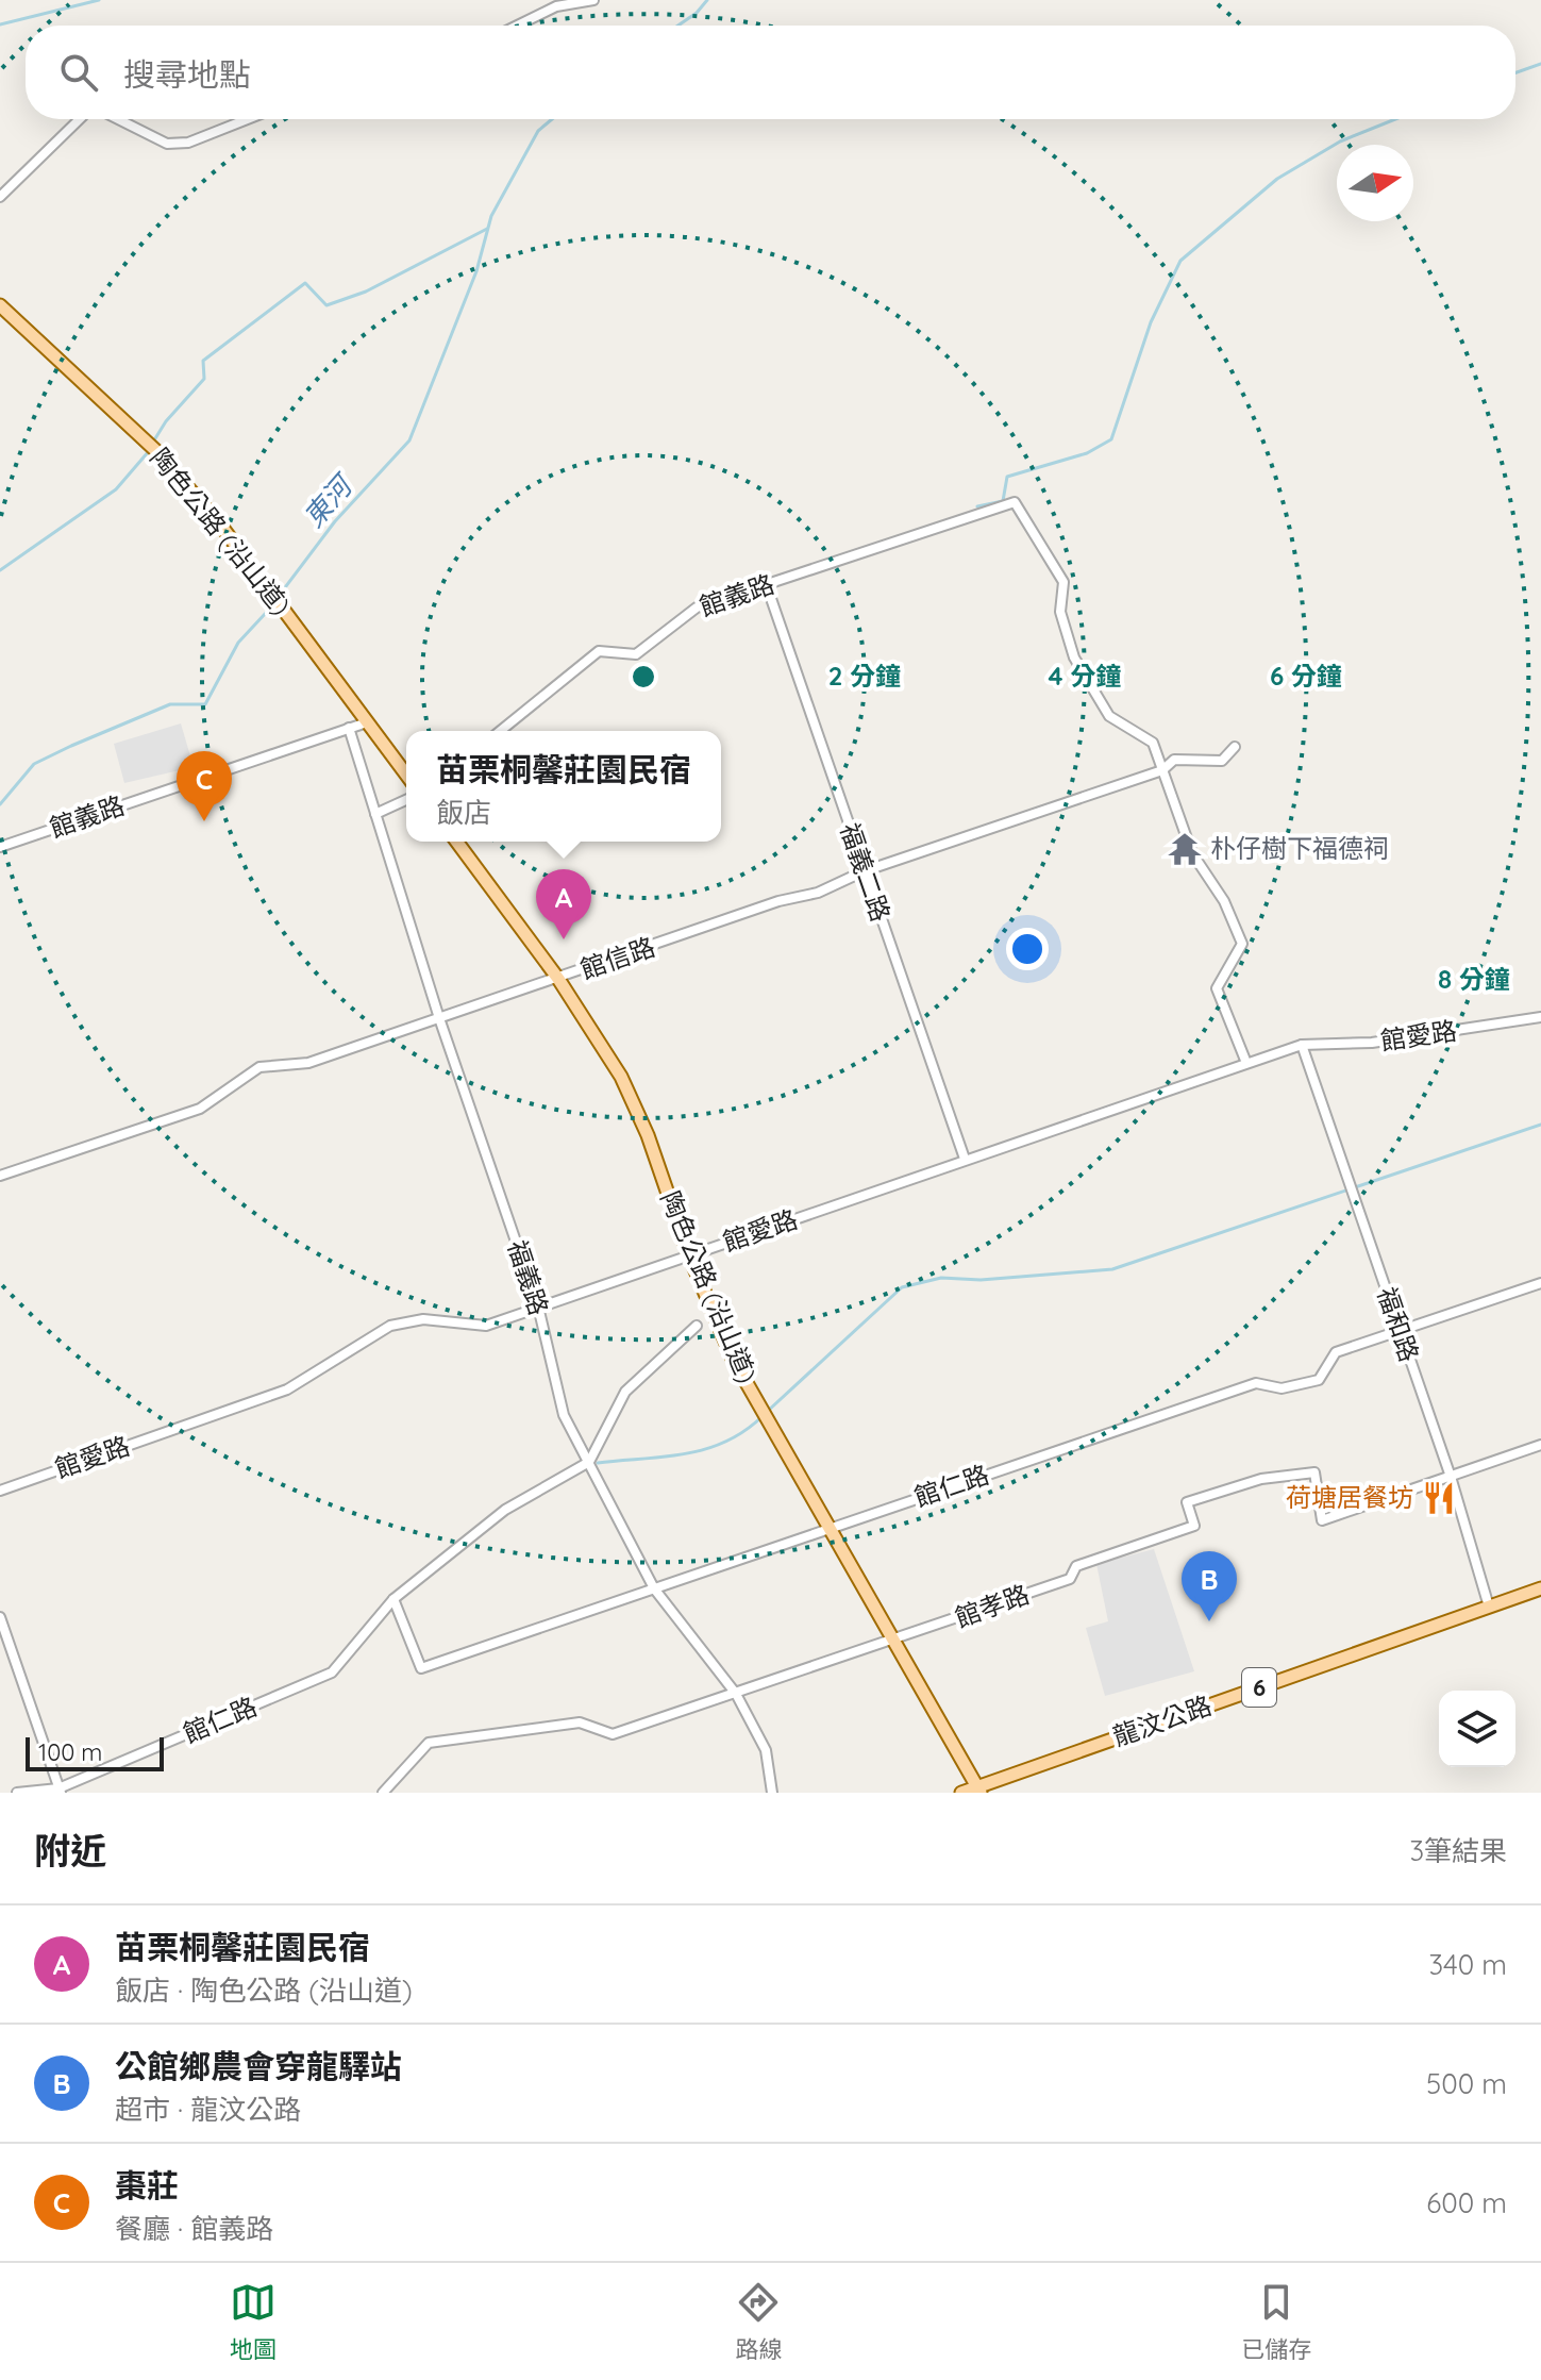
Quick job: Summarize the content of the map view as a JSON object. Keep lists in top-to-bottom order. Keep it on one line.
{"streets":{"main road":["陶色公路 (沿山道)","6","龍汶公路"],"street":["館義路","福義二路","館信路","館愛路","福義路","福和路","館仁路","館孝路"]},"crossings":[["陶色公路 (沿山道)","館義路"],["陶色公路 (沿山道)","館信路"],["陶色公路 (沿山道)","館愛路"],["陶色公路 (沿山道)","館仁路"],["陶色公路 (沿山道)","館孝路"],["陶色公路 (沿山道)","6"],["陶色公路 (沿山道)","龍汶公路"],["館義路","福義二路"],["館義路","館信路"],["館義路","福義路"],["福義二路","館信路"],["福義二路","館愛路"],["館信路","福義路"],["館愛路","福義路"],["館愛路","福和路"],["福義路","館仁路"],["福義路","館孝路"],["福和路","館仁路"],["福和路","館孝路"],["福和路","龍汶公路"],["6","龍汶公路"]],"water":["東河"],"places":{"temple":["朴仔樹下福德祠"],"restaurant":["荷塘居餐坊"]},"scale_bar":"100 m","north":"right","page":{"search":"搜尋地點","popup":["苗栗桐馨莊園民宿","飯店"],"pins":["C","A","B"],"scale":"100 m","heading":["附近","3筆結果"],"list":[{"mark":"A","name":"苗栗桐馨莊園民宿","note":"飯店 · 陶色公路 (沿山道)","value":"340 m"},{"mark":"B","name":"公館鄉農會穿龍驛站","note":"超市 · 龍汶公路","value":"500 m"},{"mark":"C","name":"棗莊","note":"餐廳 · 館義路","value":"600 m"}],"nav":["地圖","路線","已儲存"]},"rings":["2 分鐘","4 分鐘","6 分鐘","8 分鐘"]}
